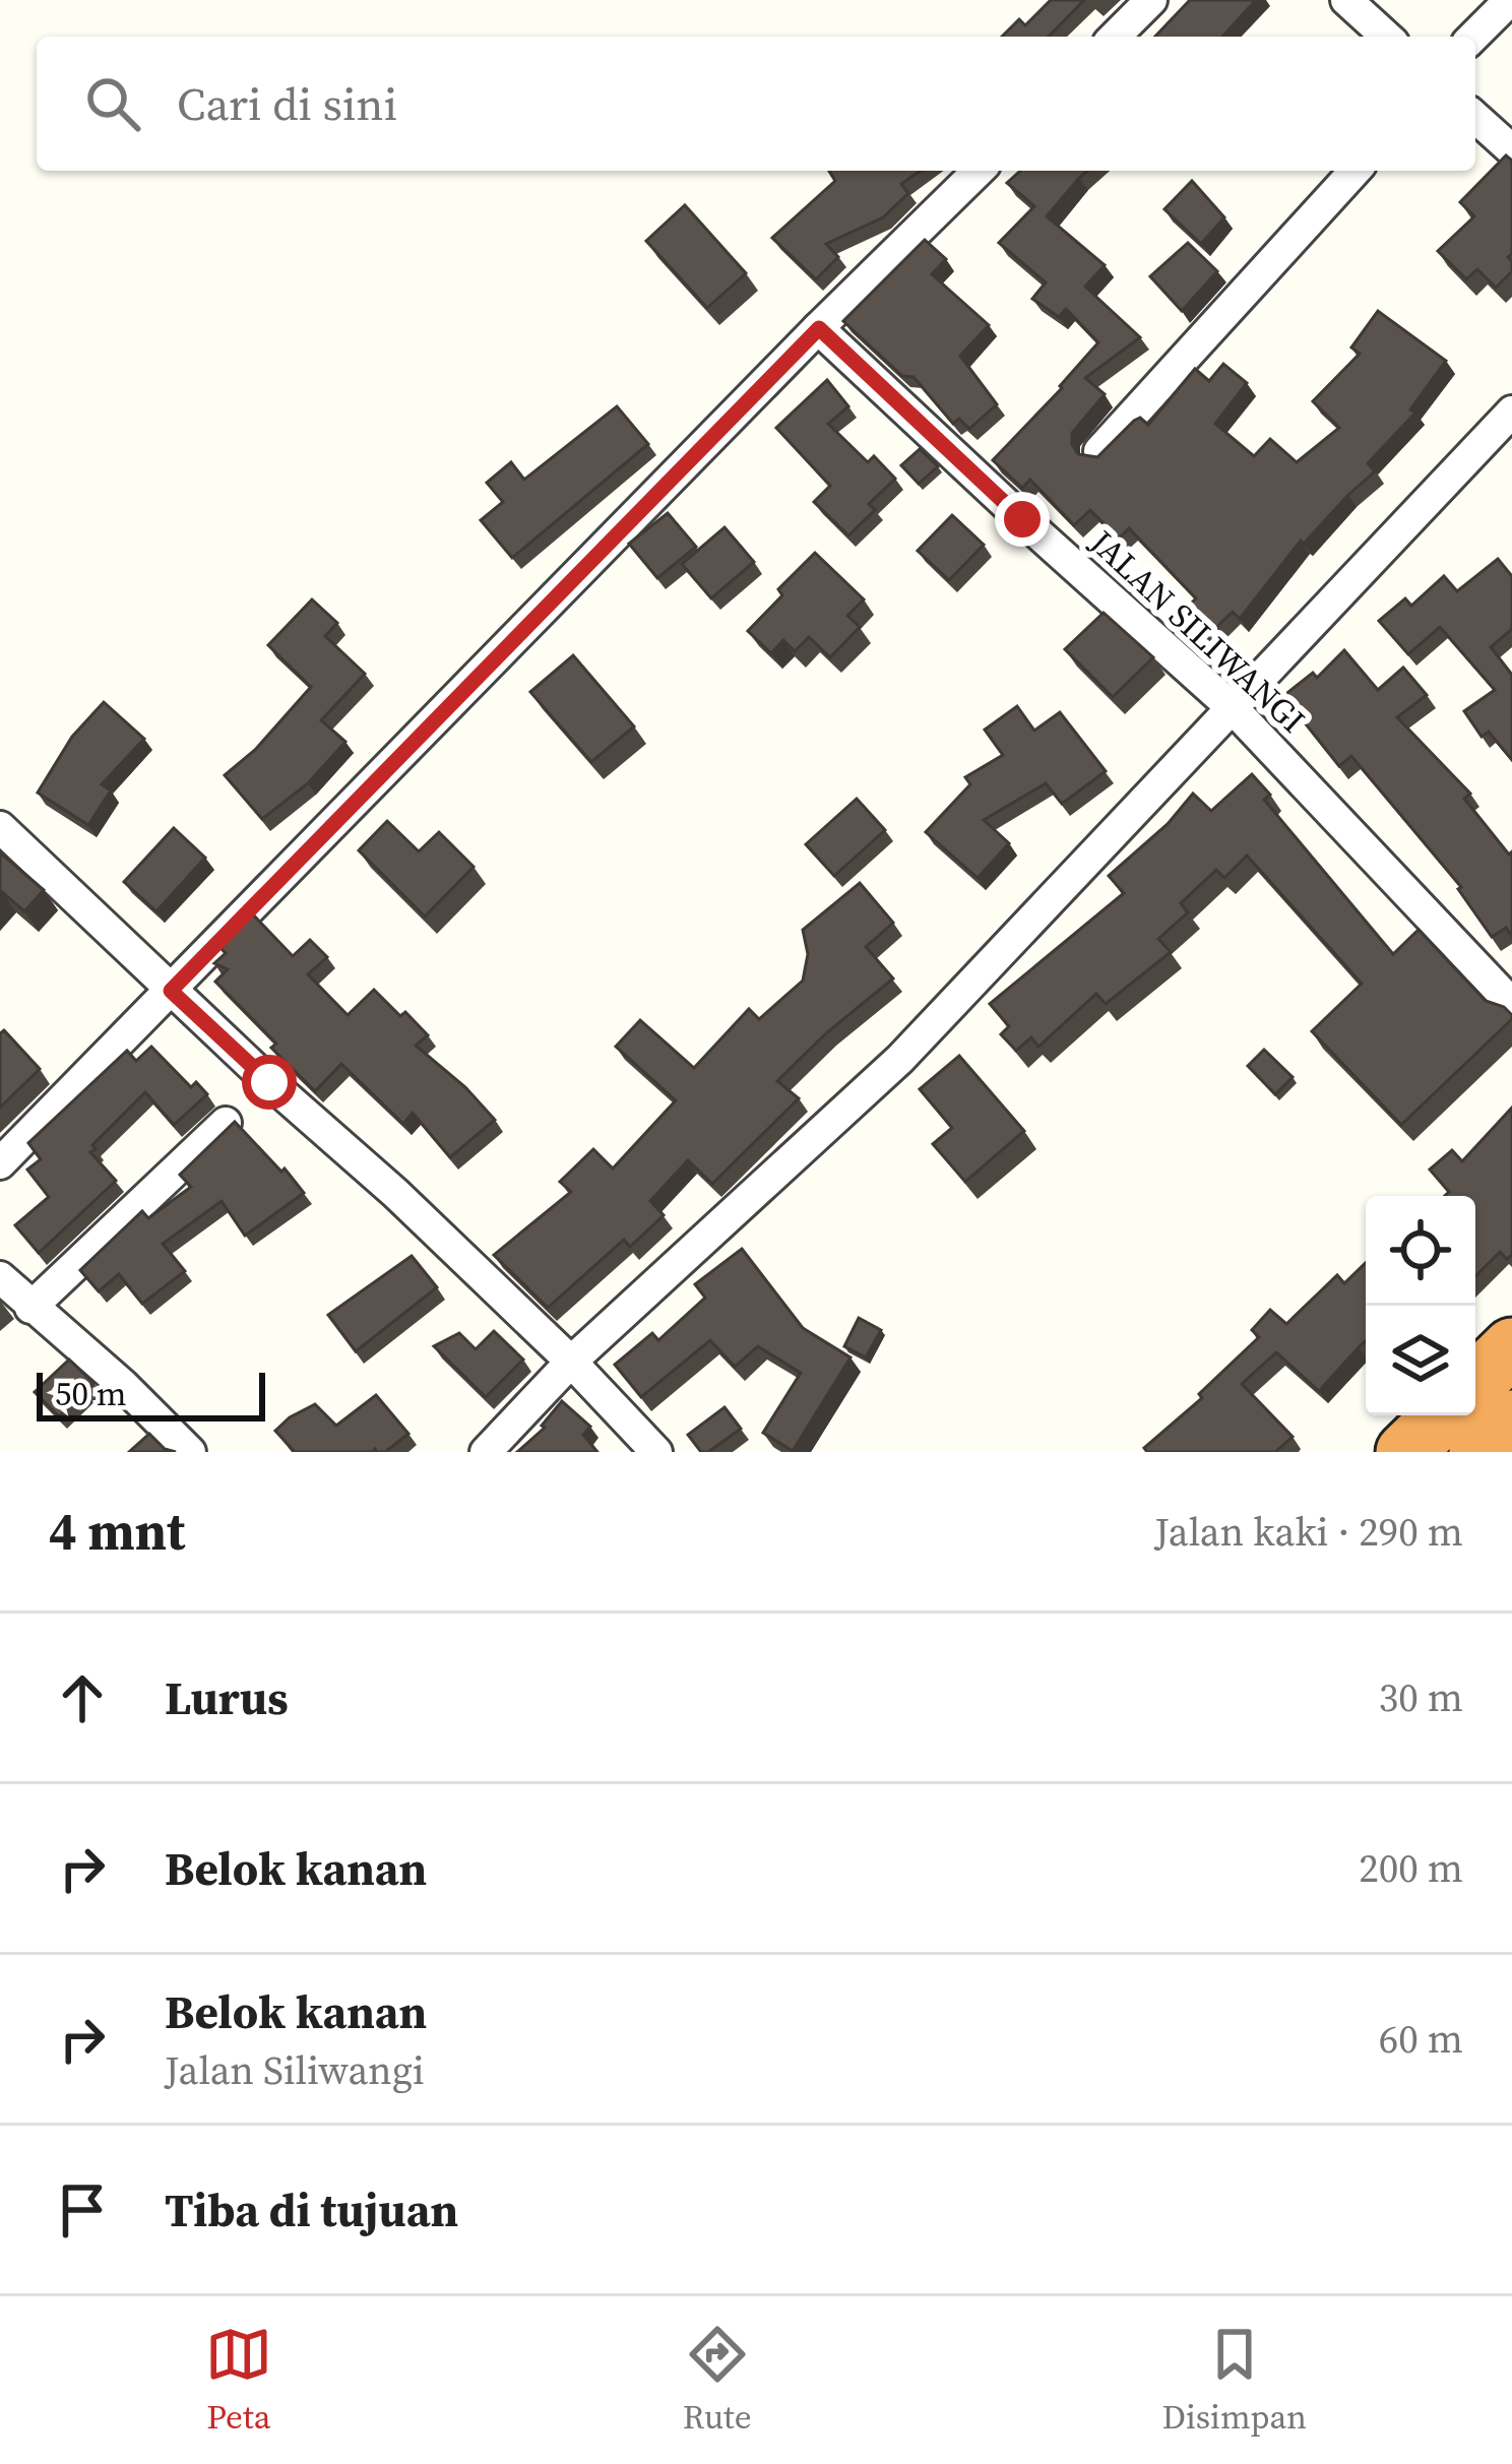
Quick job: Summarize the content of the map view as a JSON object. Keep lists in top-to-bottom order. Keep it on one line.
{"streets":{"street":["JALAN SILIWANGI"]},"scale_bar":"50 m","page":{"search":"Cari di sini","scale":"50 m","heading":["4 mnt","Jalan kaki · 290 m"],"list":[["Lurus","30 m"],["Belok kanan","200 m"],["Belok kanan","Jalan Siliwangi","60 m"],"Tiba di tujuan"],"nav":["Peta","Rute","Disimpan"]}}
